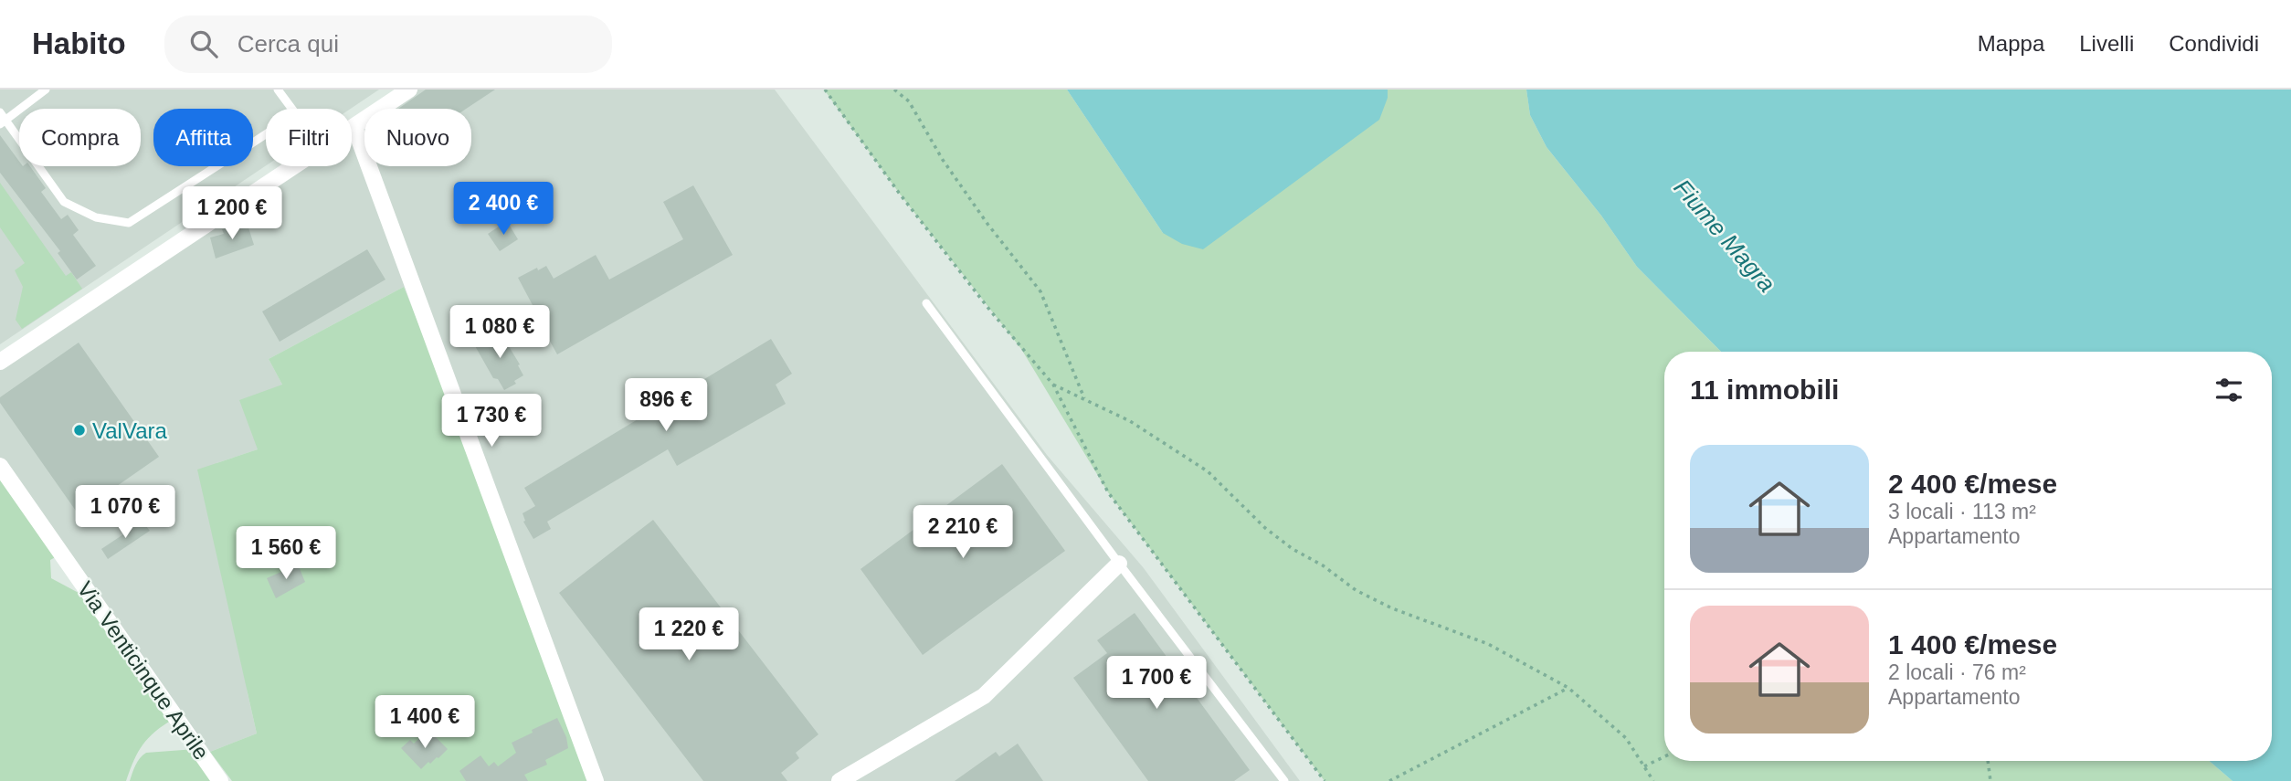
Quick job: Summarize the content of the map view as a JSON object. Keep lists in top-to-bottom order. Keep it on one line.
{"streets":{"street":["Via Venticinque Aprile"]},"water":["Fiume Magra"],"places":["ValVara"],"page":{"header":"Habito","search":"Cerca qui","nav":["Mappa","Livelli","Condividi"],"chip":["Compra","Affitta","Filtri","Nuovo"],"price":["2 400 €","1 200 €","1 080 €","896 €","1 730 €","1 070 €","2 210 €","1 560 €","1 220 €","1 700 €","1 400 €"],"heading":"11 immobili","list":[{"name":"2 400 €/mese","note":"3 locali · 113 m² · Appartamento"},{"name":"1 400 €/mese","note":"2 locali · 76 m² · Appartamento"}]}}
